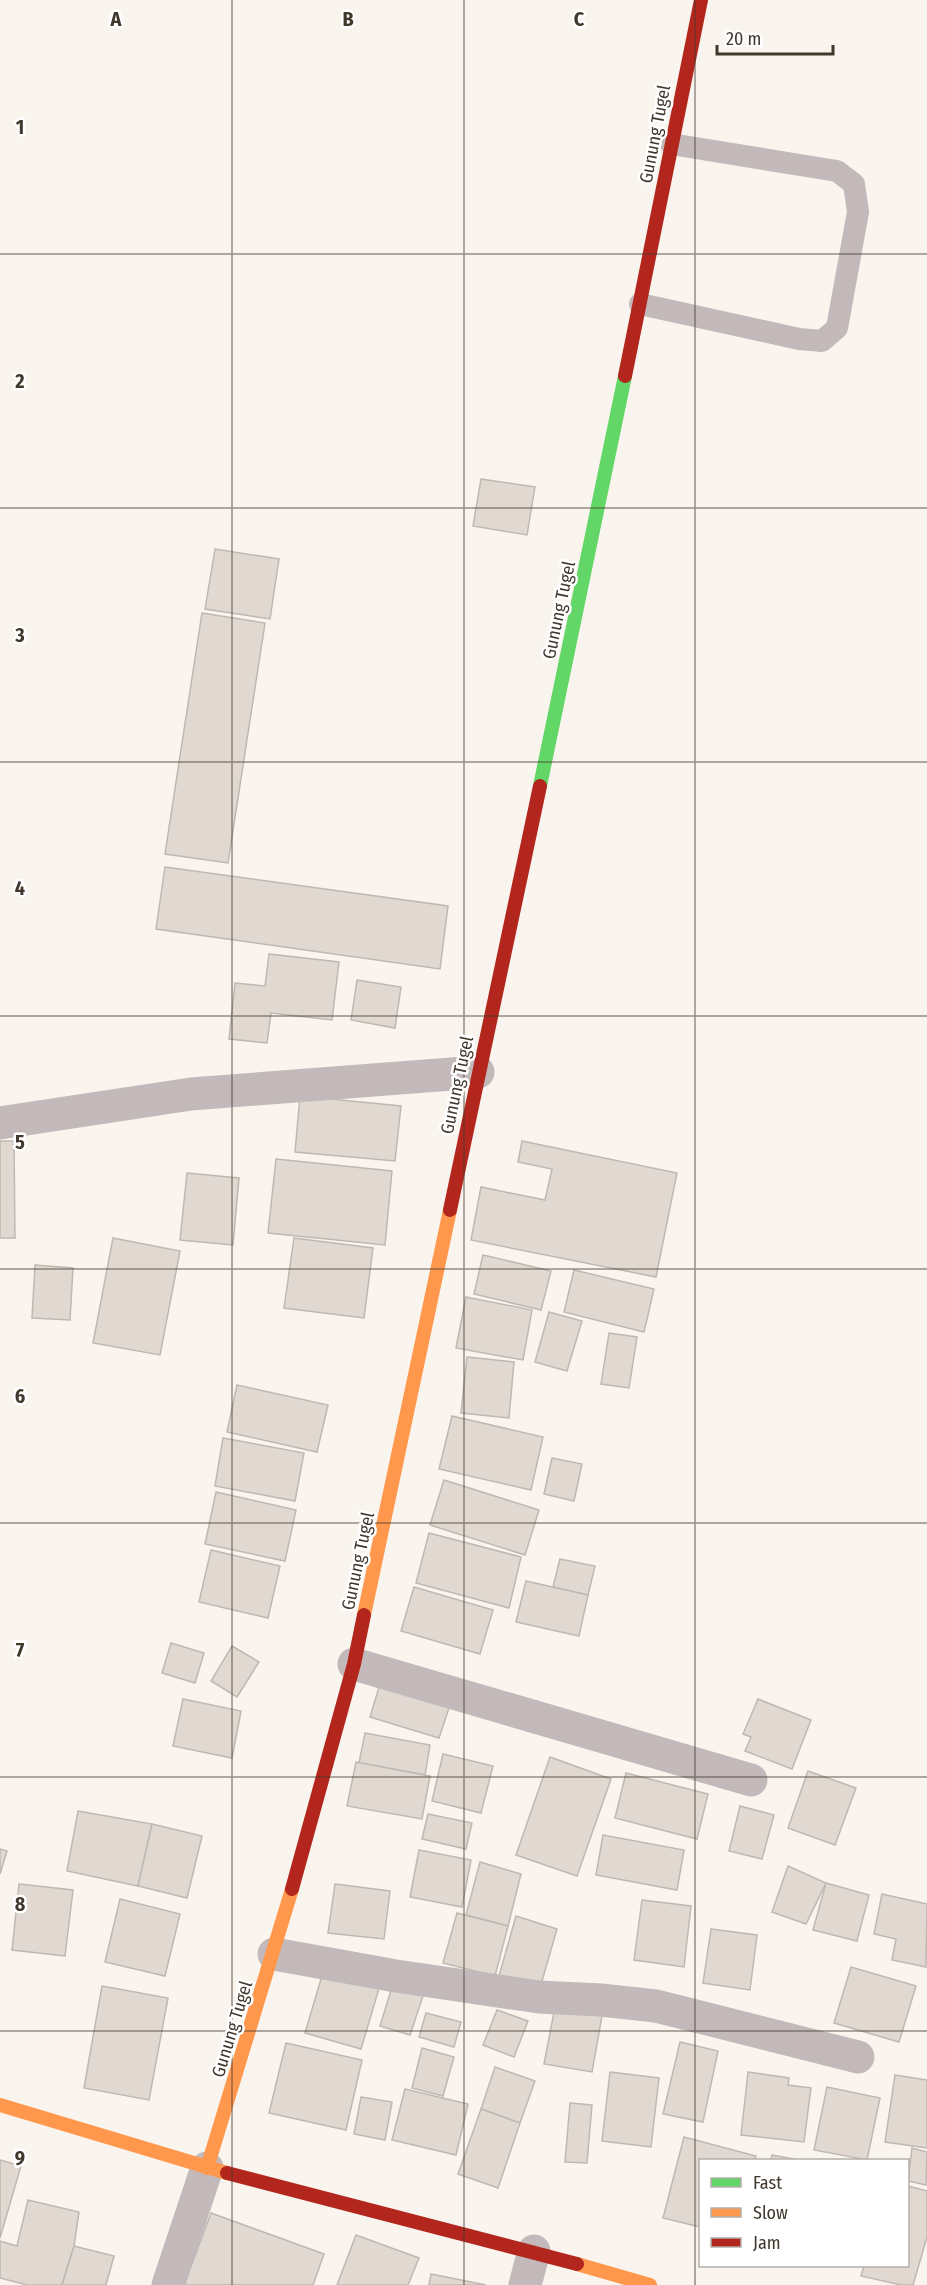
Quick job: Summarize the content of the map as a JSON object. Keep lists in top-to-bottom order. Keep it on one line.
{"streets":{"main road":["Gunung Tugel"]},"legend":["Fast","Slow","Jam"],"scale_bar":"20 m","grid":{"columns":["A","B","C"],"rows":["1","2","3","4","5","6","7","8","9"]}}
